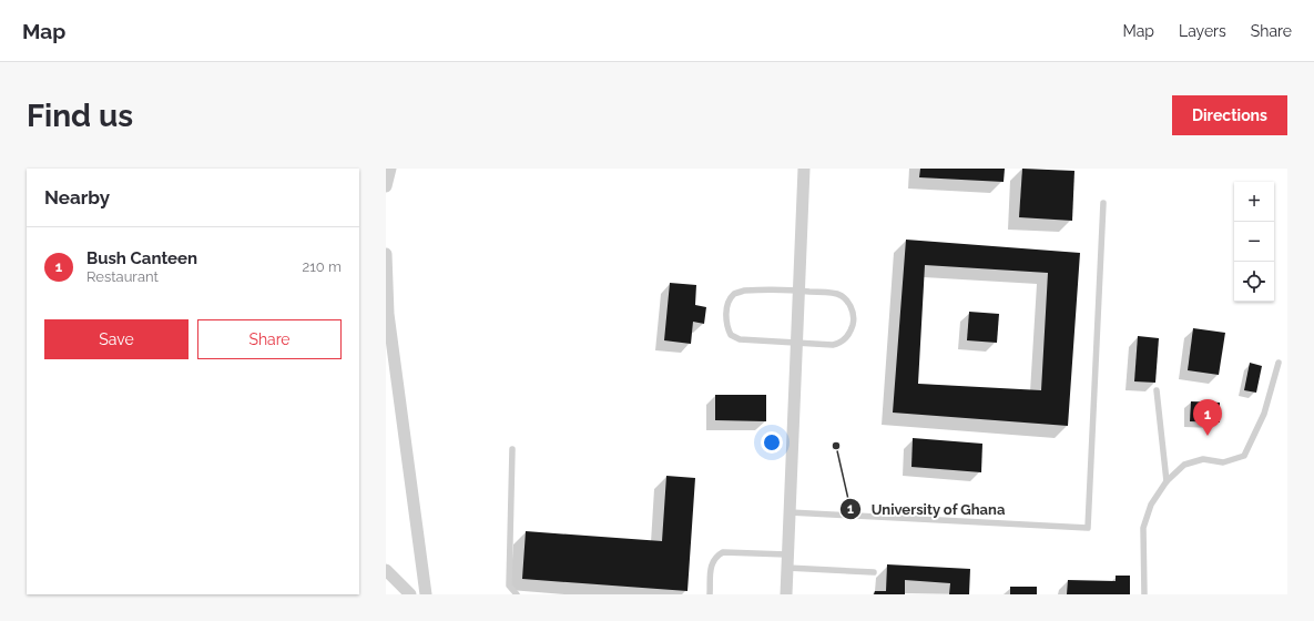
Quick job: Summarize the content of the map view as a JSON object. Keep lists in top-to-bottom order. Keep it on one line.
{"places":["University of Ghana"],"page":{"header":"Map","nav":["Map","Layers","Share"],"buttons":["Directions",["Save","Share"]],"title":"Find us","heading":"Nearby","map_buttons":["+","−"],"list":[{"mark":"1","name":"Bush Canteen","note":"Restaurant","value":"210 m"}],"pins":"1"}}
